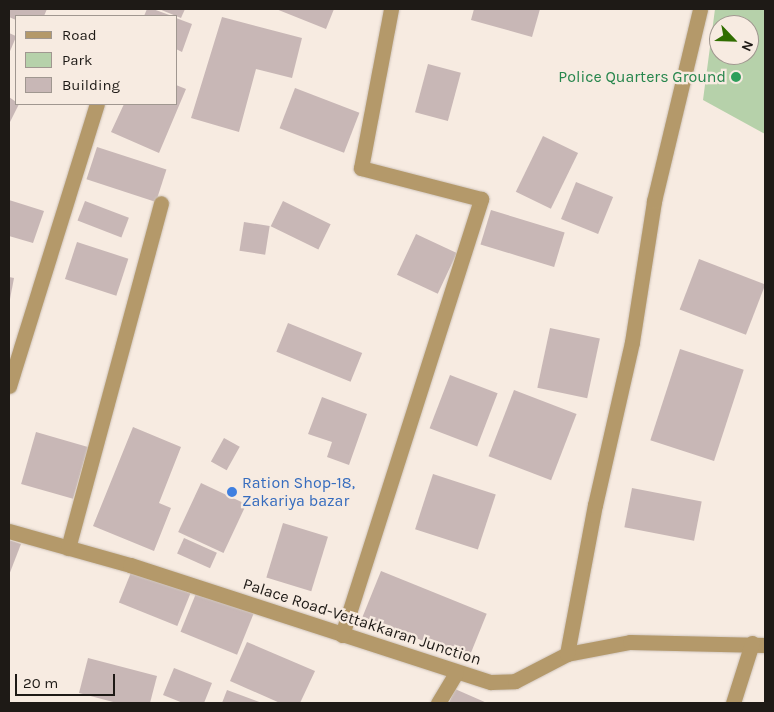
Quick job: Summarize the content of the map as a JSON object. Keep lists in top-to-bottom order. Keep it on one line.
{"streets":{"street":["Palace Road-Vettakkaran Junction"]},"places":["Police Quarters Ground","Ration Shop-18, Zakariya bazar"],"legend":["Road","Park","Building"],"scale_bar":"20 m","north":"bottom right"}
